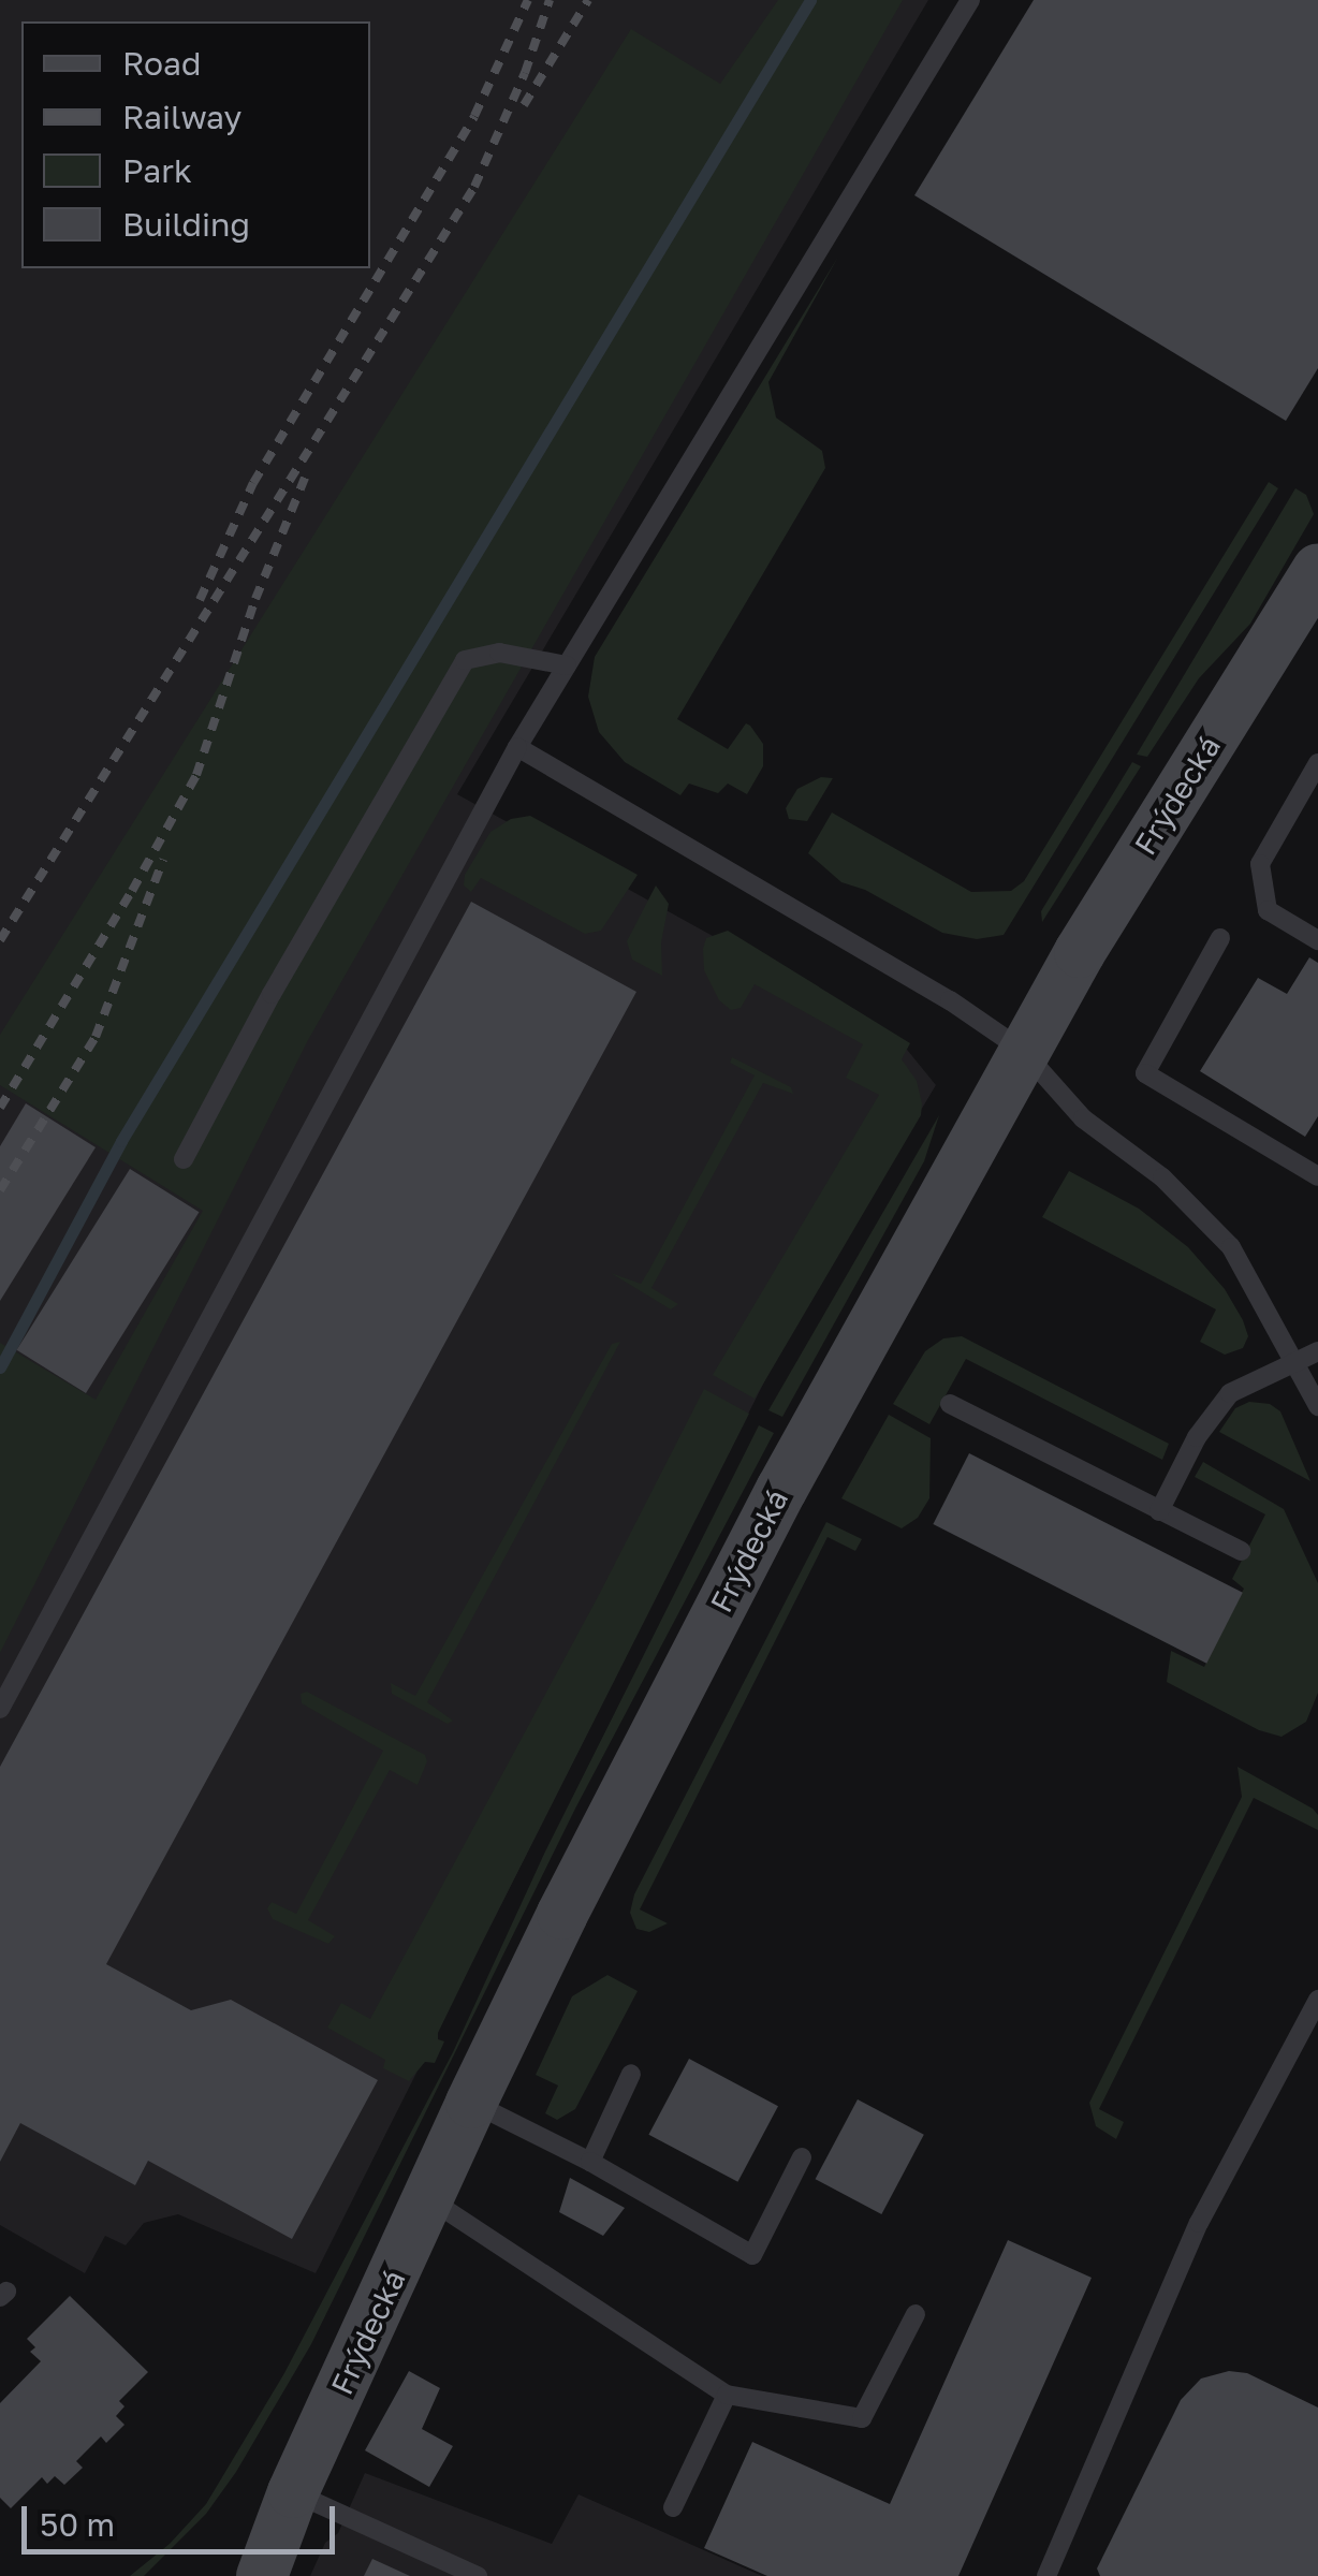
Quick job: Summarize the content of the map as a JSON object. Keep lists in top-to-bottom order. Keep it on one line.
{"streets":{"main road":["Frýdecká"]},"legend":["Road","Railway","Park","Building"],"scale_bar":"50 m"}
